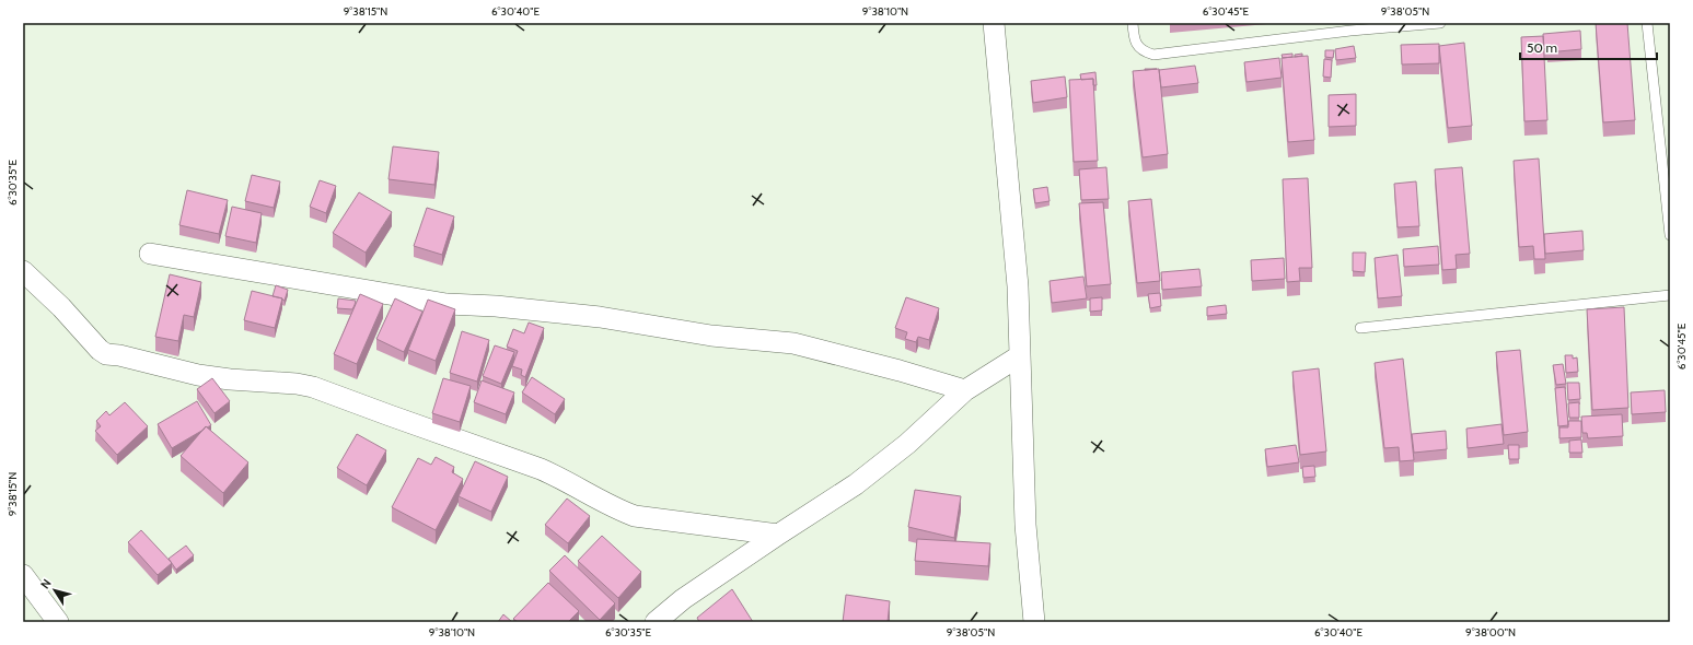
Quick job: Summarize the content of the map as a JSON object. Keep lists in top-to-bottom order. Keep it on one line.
{"scale_bar":"50 m","north":"top left","coordinates":["9°38'15\"N","6°30'40\"E","9°38'10\"N","6°30'45\"E","9°38'05\"N","6°30'35\"E","9°38'00\"N"]}
